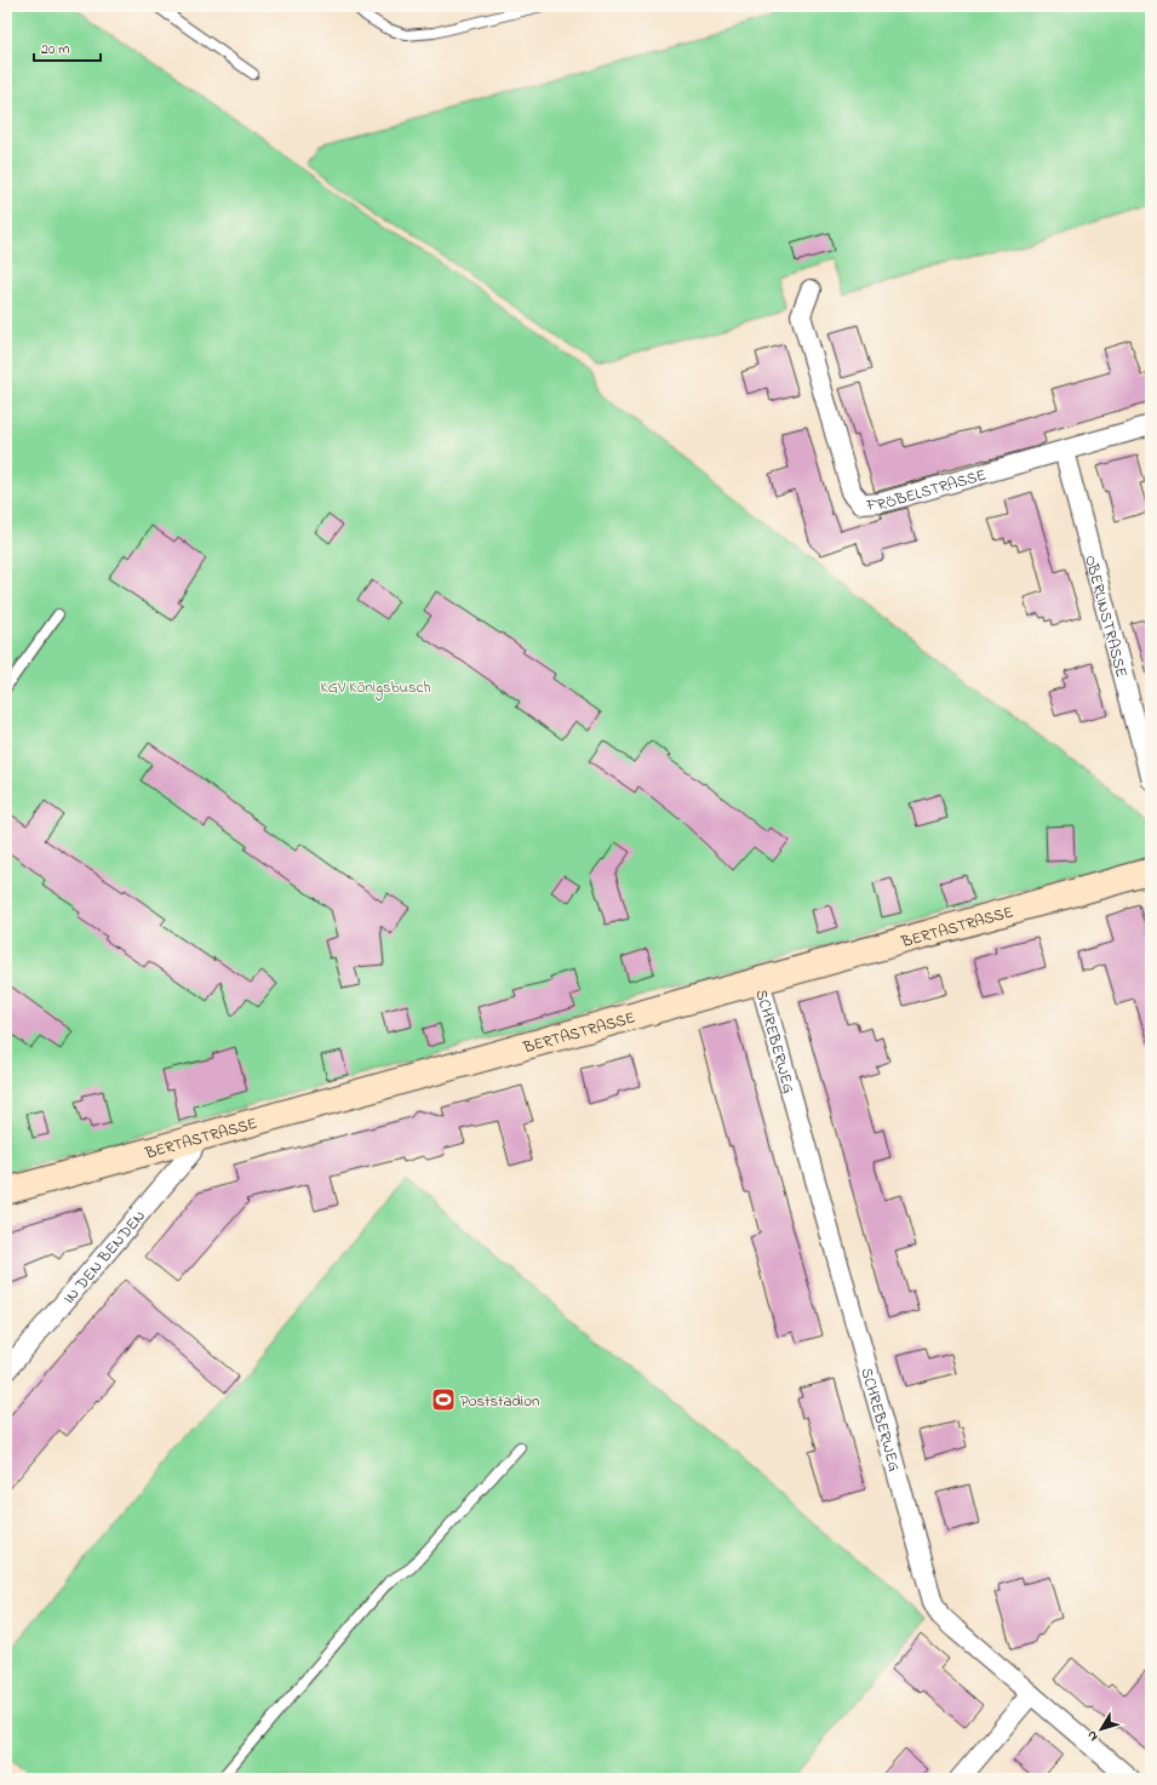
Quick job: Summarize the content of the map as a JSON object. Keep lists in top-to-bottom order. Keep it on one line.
{"streets":{"street":["FRÖBELSTRASSE","OBERLINSTRASSE","BERTASTRASSE","SCHREBERWEG","IN DEN BENDEN"]},"crossings":[["FRÖBELSTRASSE","OBERLINSTRASSE"],["BERTASTRASSE","SCHREBERWEG"],["BERTASTRASSE","IN DEN BENDEN"]],"parks":["KGV Königsbusch"],"places":{"sports":["Poststadion"]},"scale_bar":"20 m","north":"bottom left"}
